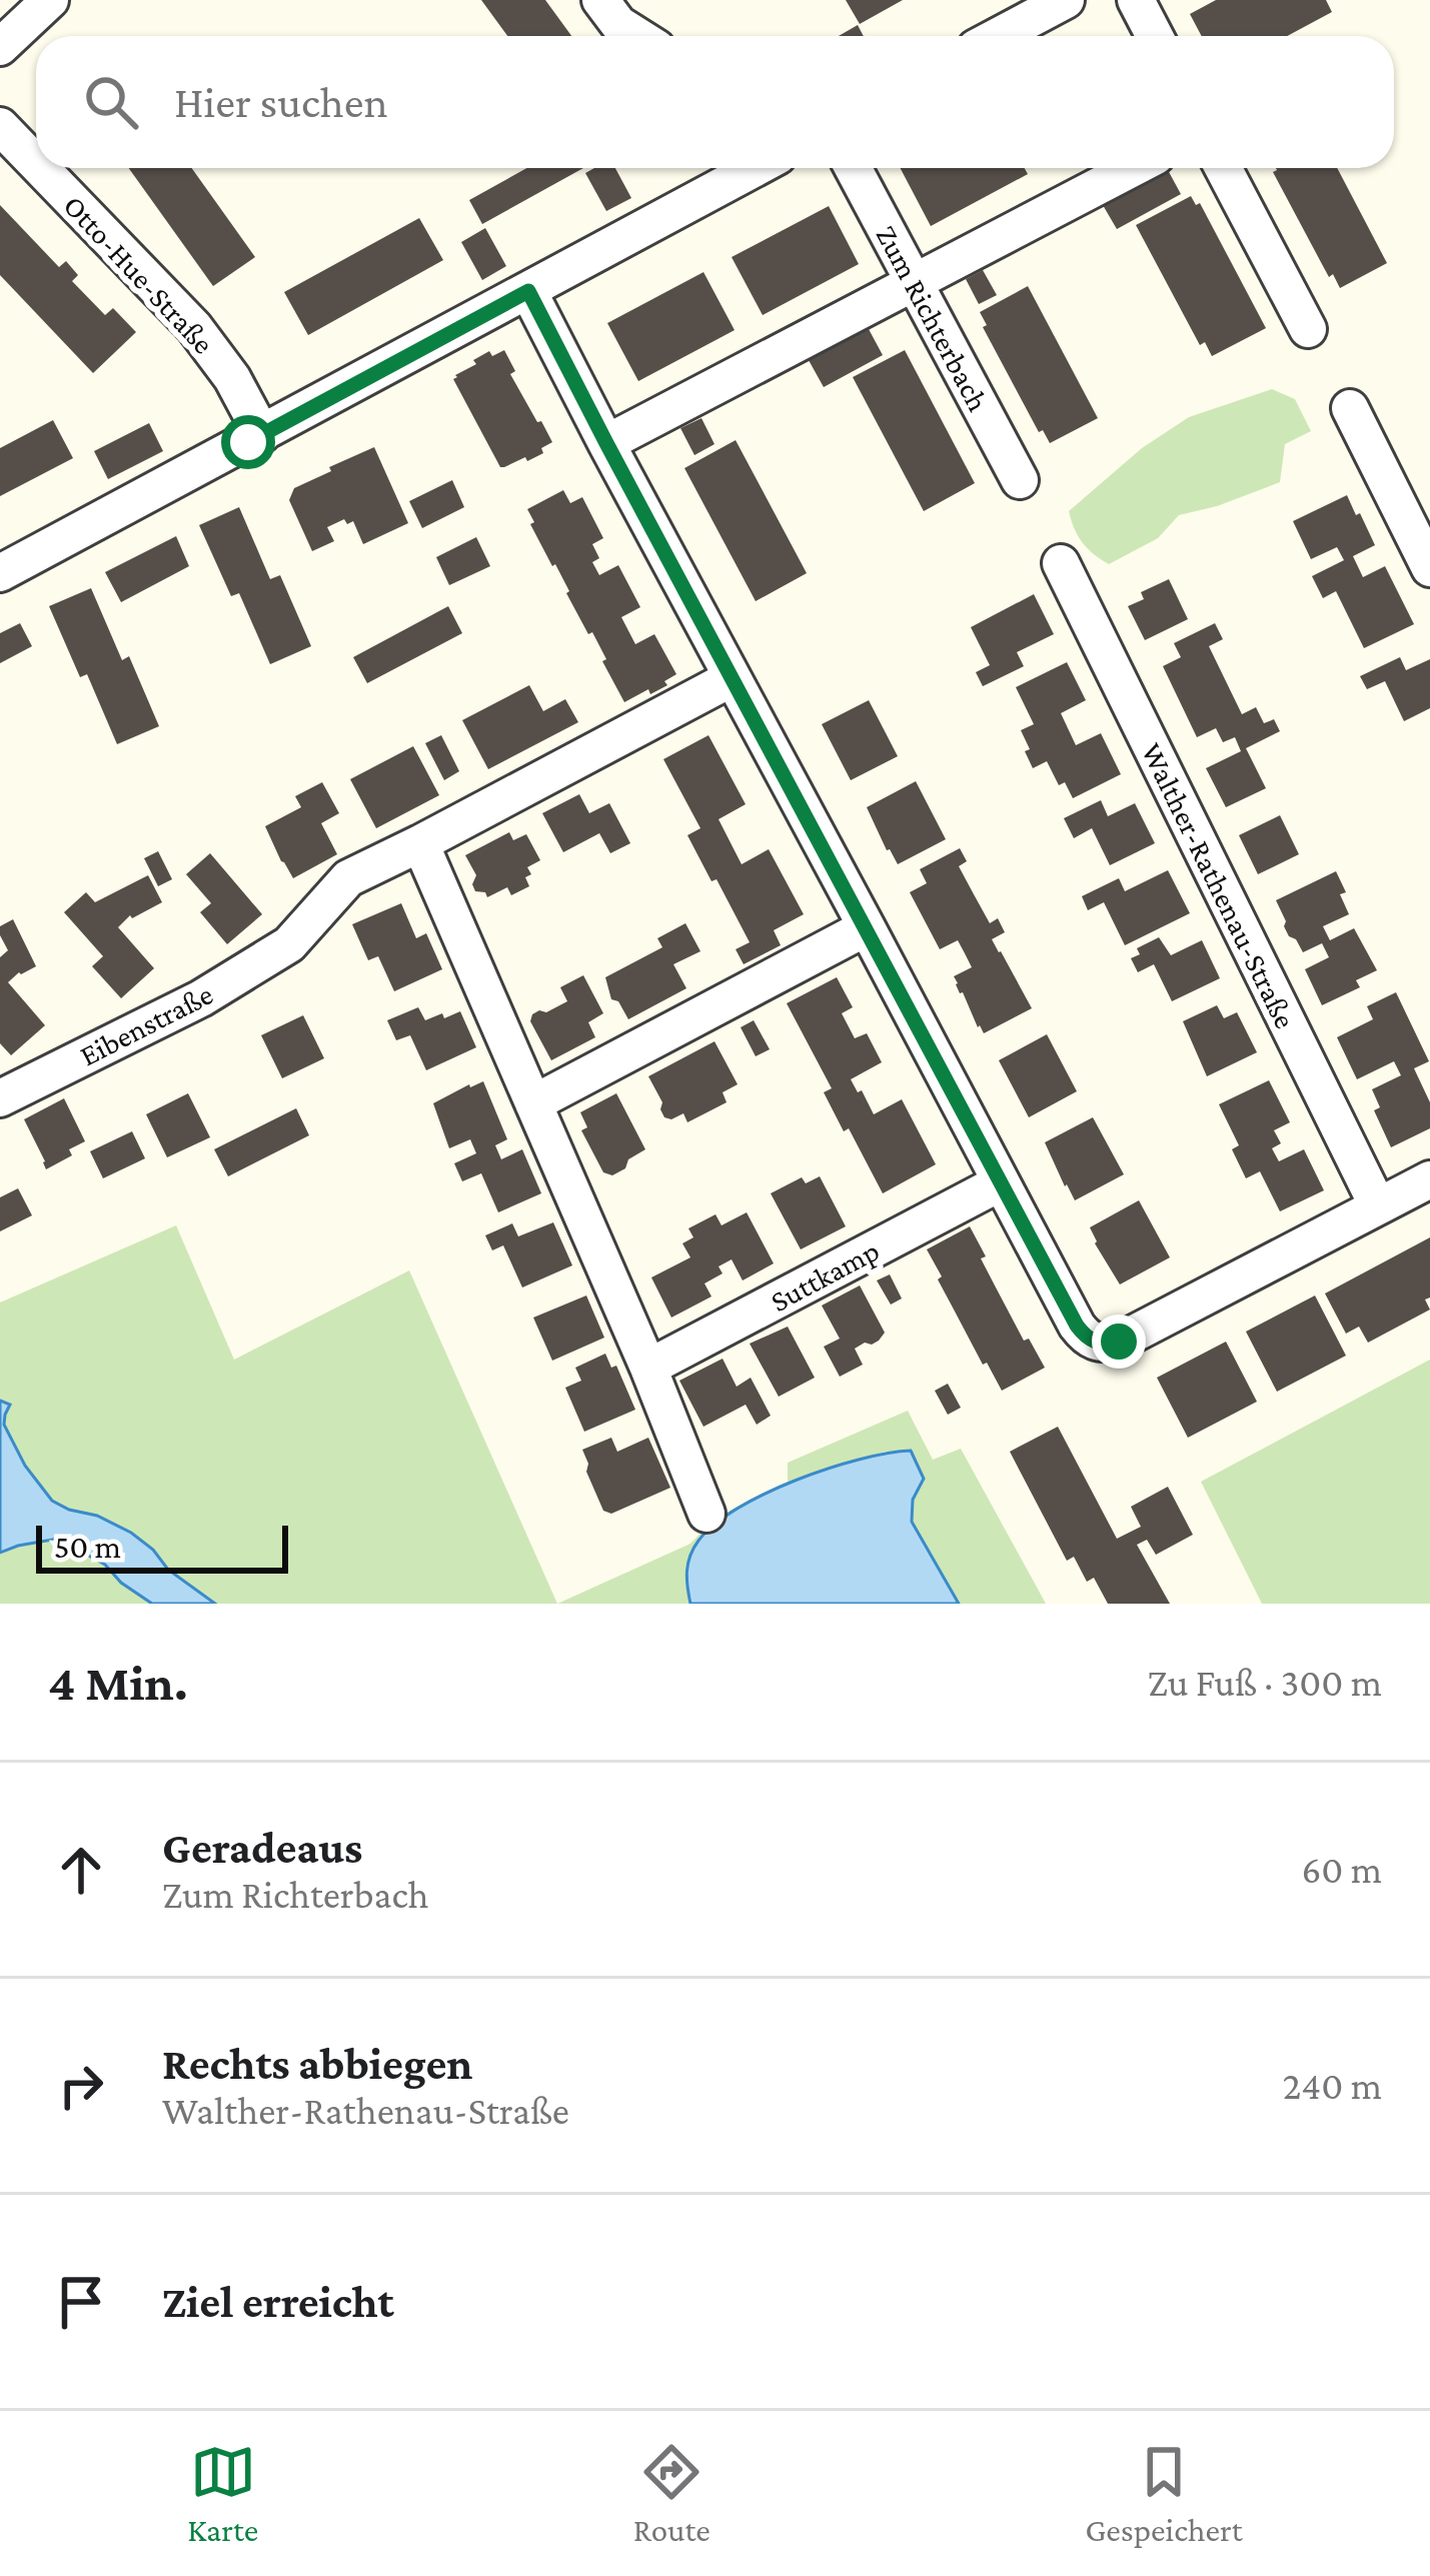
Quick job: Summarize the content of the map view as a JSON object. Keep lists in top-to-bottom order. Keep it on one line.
{"streets":{"street":["Otto-Hue-Straße","Zum Richterbach","Walther-Rathenau-Straße","Eibenstraße","Suttkamp"]},"scale_bar":"50 m","page":{"search":"Hier suchen","scale":"50 m","heading":["4 Min.","Zu Fuß · 300 m"],"list":[["Geradeaus","Zum Richterbach","60 m"],["Rechts abbiegen","Walther-Rathenau-Straße","240 m"],"Ziel erreicht"],"nav":["Karte","Route","Gespeichert"]}}
